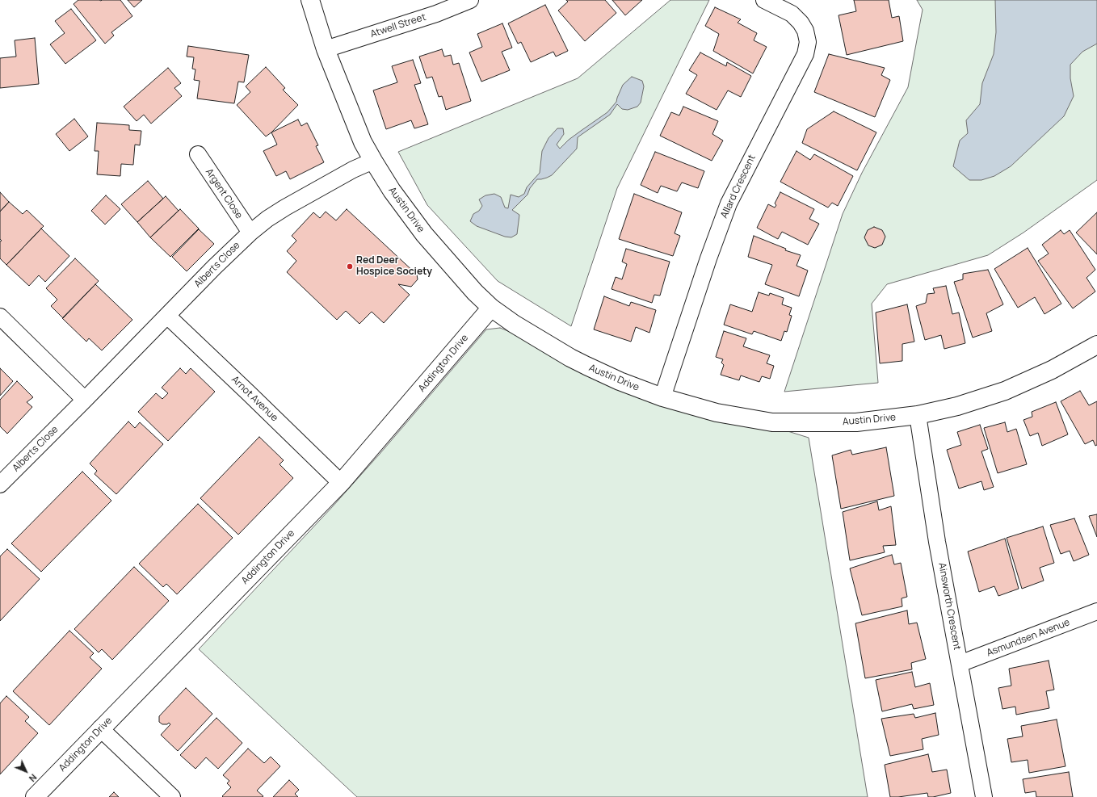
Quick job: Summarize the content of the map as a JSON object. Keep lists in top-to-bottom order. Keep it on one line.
{"streets":{"street":["Atwell Street","Allard Crescent","Argent Close","Austin Drive","Alberts Close","Addington Drive","Arnot Avenue","Ainsworth Crescent","Asmundsen Avenue"]},"crossings":[["Atwell Street","Austin Drive"],["Allard Crescent","Austin Drive"],["Argent Close","Alberts Close"],["Austin Drive","Alberts Close"],["Austin Drive","Addington Drive"],["Austin Drive","Ainsworth Crescent"],["Alberts Close","Arnot Avenue"],["Addington Drive","Arnot Avenue"],["Ainsworth Crescent","Asmundsen Avenue"]],"places":["Red Deer Hospice Society"],"north":"bottom right"}
